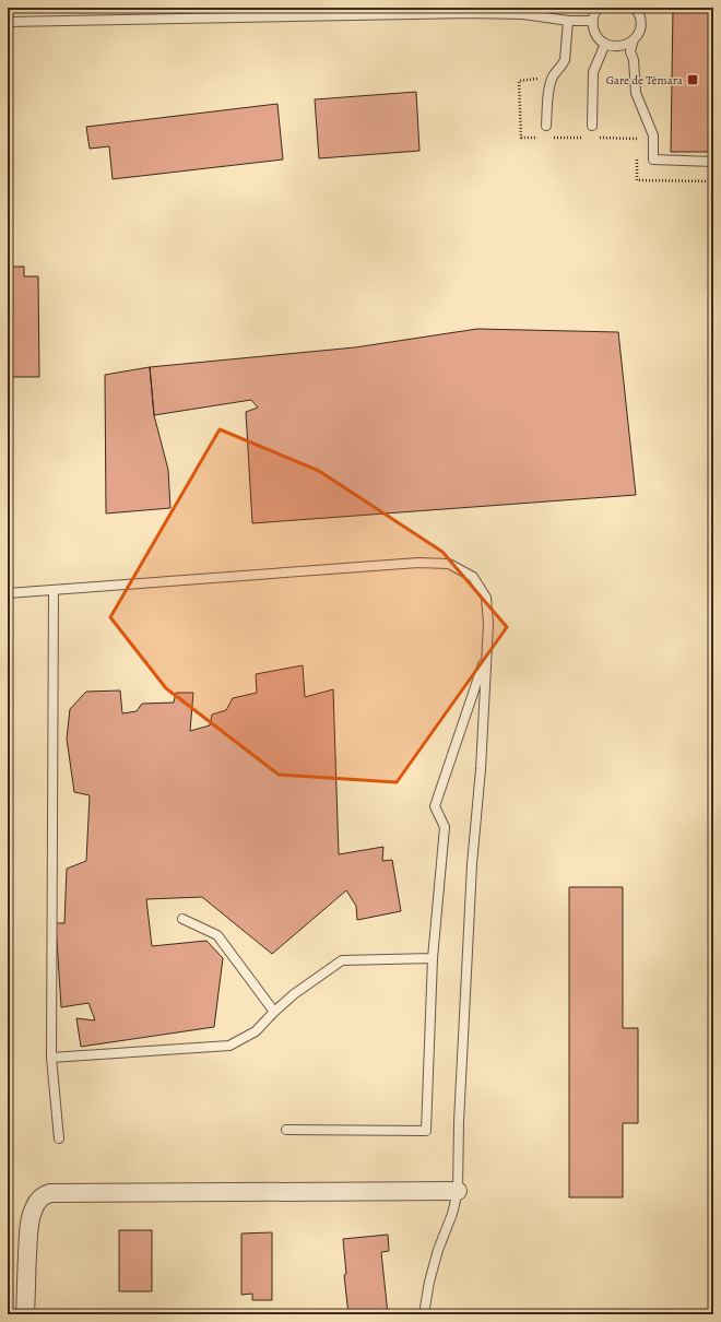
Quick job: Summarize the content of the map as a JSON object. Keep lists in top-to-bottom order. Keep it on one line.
{"places":{"transit":["Gare de Témara"]}}
